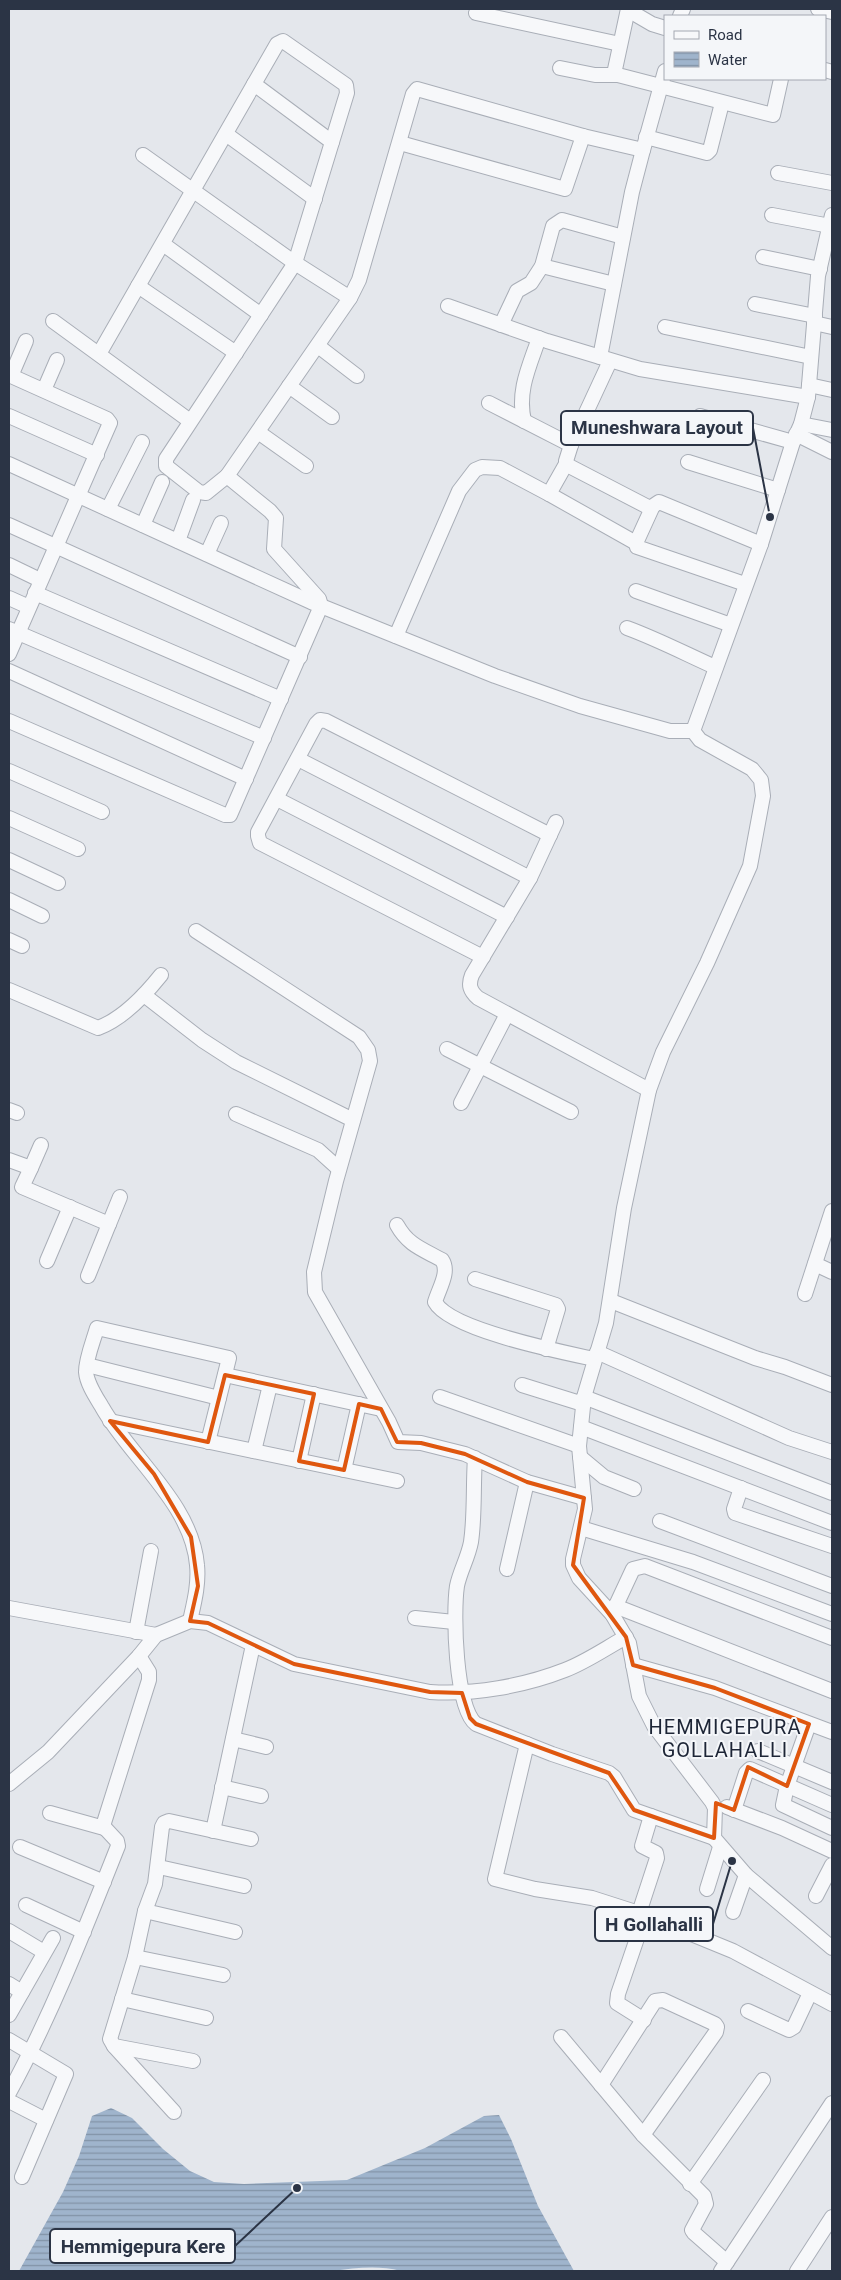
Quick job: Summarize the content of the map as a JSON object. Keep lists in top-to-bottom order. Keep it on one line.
{"districts":["HEMMIGEPURA GOLLAHALLI"],"places":["Muneshwara Layout","H Gollahalli","Hemmigepura Kere"],"legend":["Road","Water"]}
